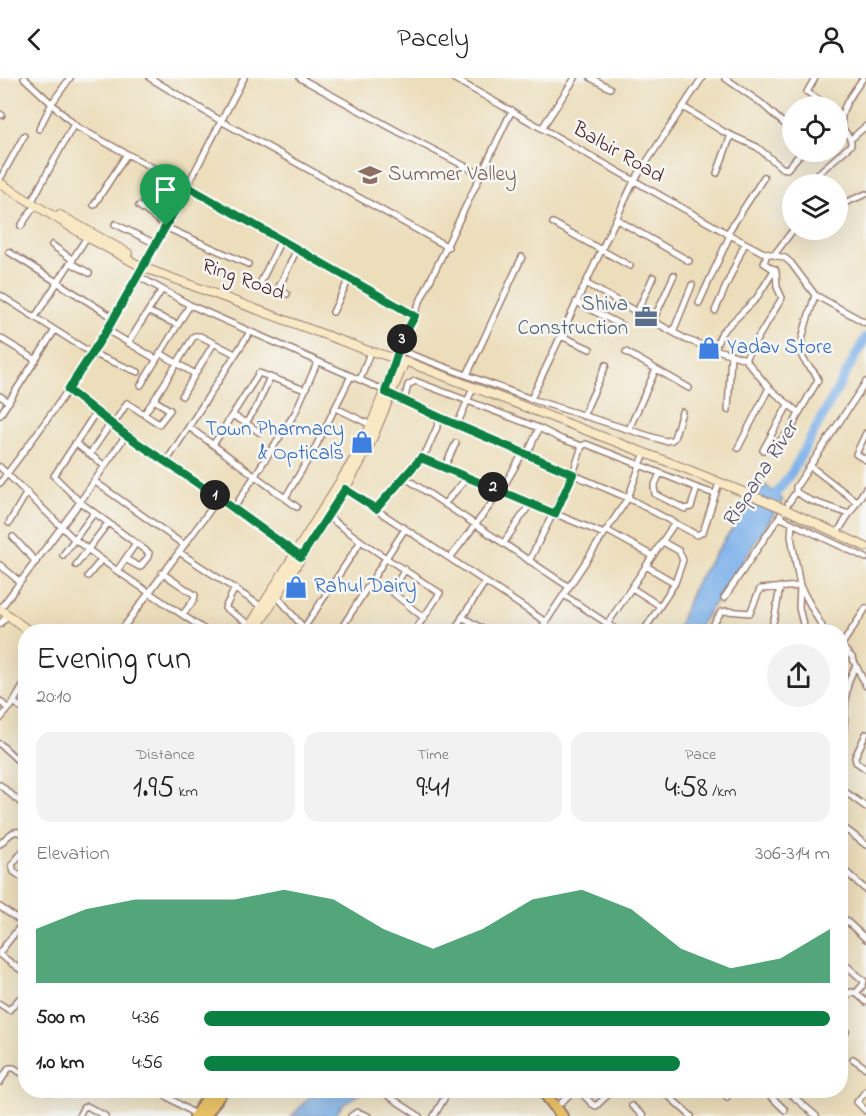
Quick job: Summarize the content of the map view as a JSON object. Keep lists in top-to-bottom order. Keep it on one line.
{"streets":{"street":["Balbir Road","Ring Road"]},"water":["Rispana River"],"places":{"school or university":["Summer Valley"],"office":["Shiva Construction"],"shop":["Yadav Store","Town Pharmacy & Opticals","Rahul Dairy"]},"page":{"header":"Pacely","pins":["3","2","1"],"heading":["Evening run","20:10"],"stats":[["Distance","1.95 km"],["Time","9:41"],["Pace","4:58 /km"]],"chart":["Elevation","306–314 m"],"list":[{"name":"500 m","note":"4:36"},{"name":"1.0 km","note":"4:56"}]}}
